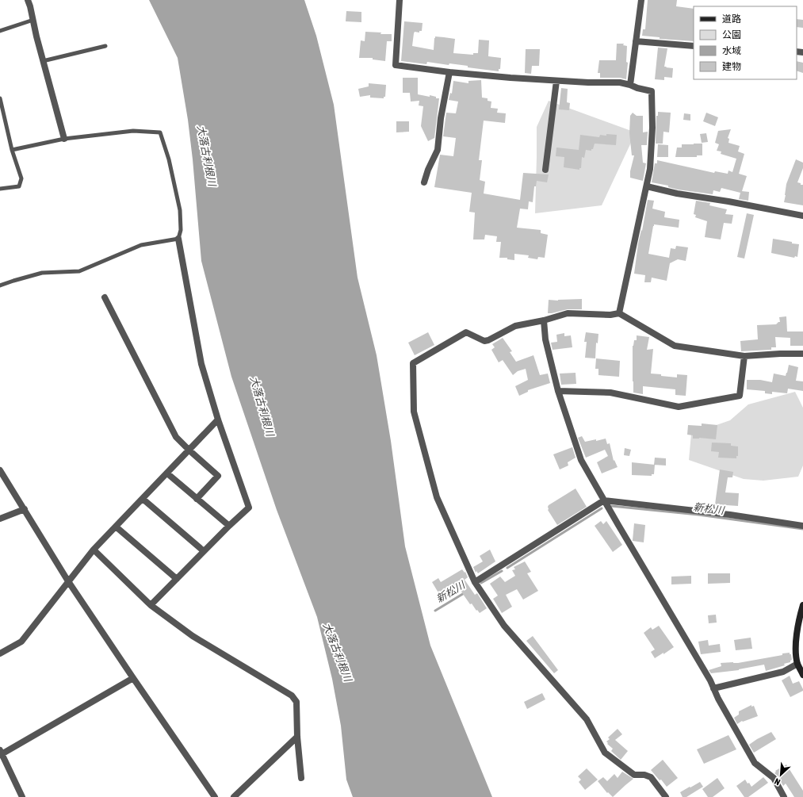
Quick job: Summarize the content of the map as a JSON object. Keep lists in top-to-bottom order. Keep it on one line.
{"water":["大落古利根川","新松川"],"legend":["道路","公園","水域","建物"],"north":"bottom left"}
